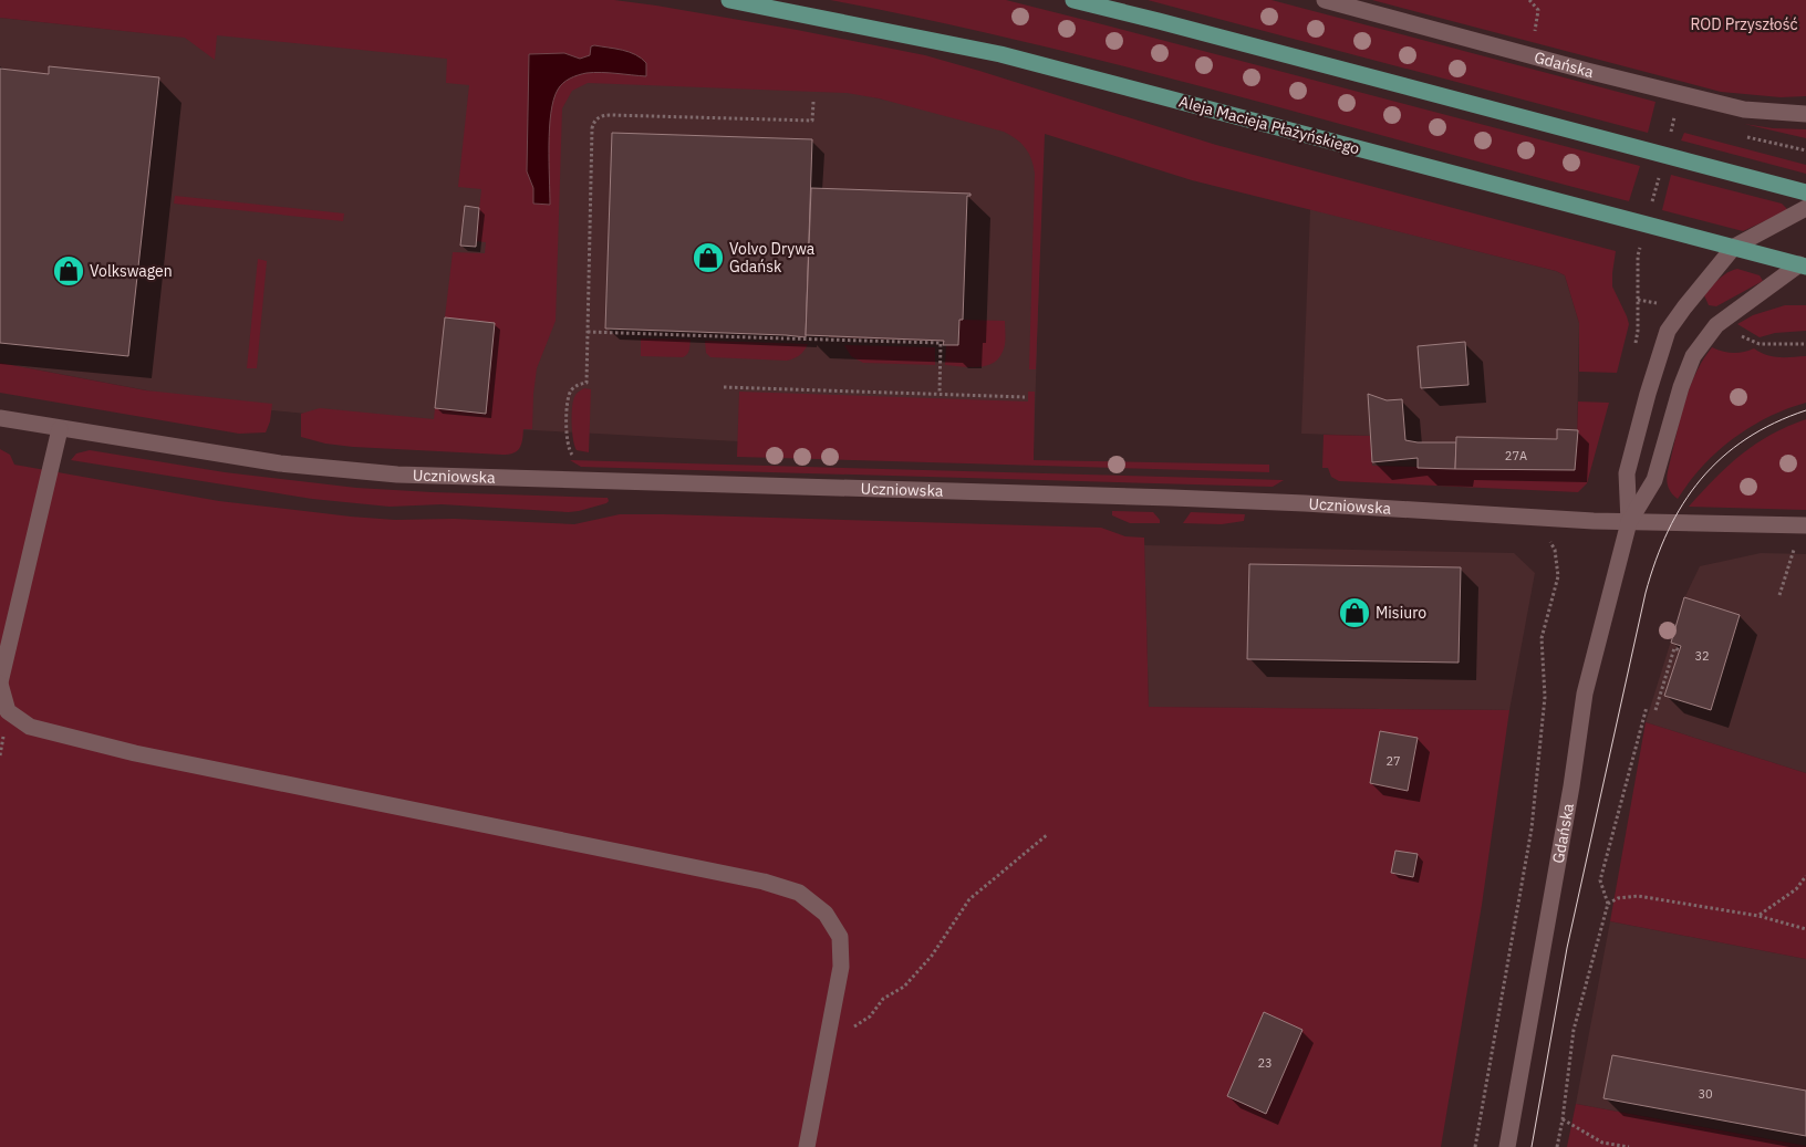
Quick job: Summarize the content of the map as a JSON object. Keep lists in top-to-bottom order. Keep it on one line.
{"streets":{"main road":["Aleja Macieja Płażyńskiego"],"street":["Gdańska","Uczniowska"]},"crossings":[["Gdańska","Aleja Macieja Płażyńskiego"],["Gdańska","Uczniowska"]],"parks":["ROD Przyszłość"],"places":{"shop":["Volvo Drywa Gdańsk","Volkswagen","Misiuro"]},"house_numbers":["27A","32","27","23","30"]}
